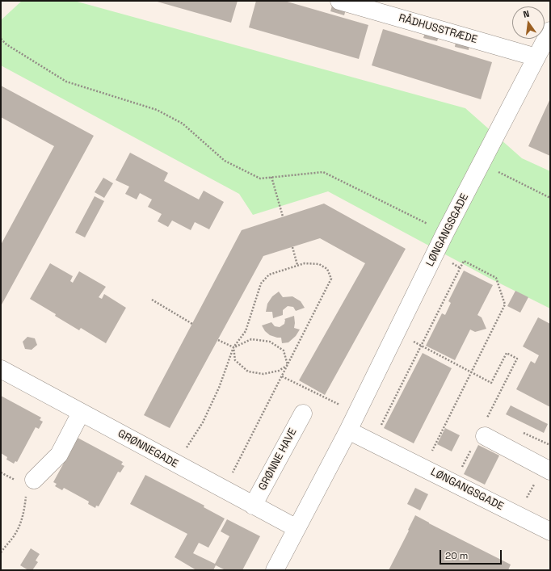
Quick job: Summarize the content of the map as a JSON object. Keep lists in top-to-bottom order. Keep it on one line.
{"streets":{"street":["RÅDHUSSTRÆDE","LØNGANGSGADE","GRØNNEGADE","GRØNNE HAVE"]},"crossings":[["RÅDHUSSTRÆDE","LØNGANGSGADE"],["LØNGANGSGADE","GRØNNEGADE"],["GRØNNEGADE","GRØNNE HAVE"]],"scale_bar":"20 m","north":"top"}
